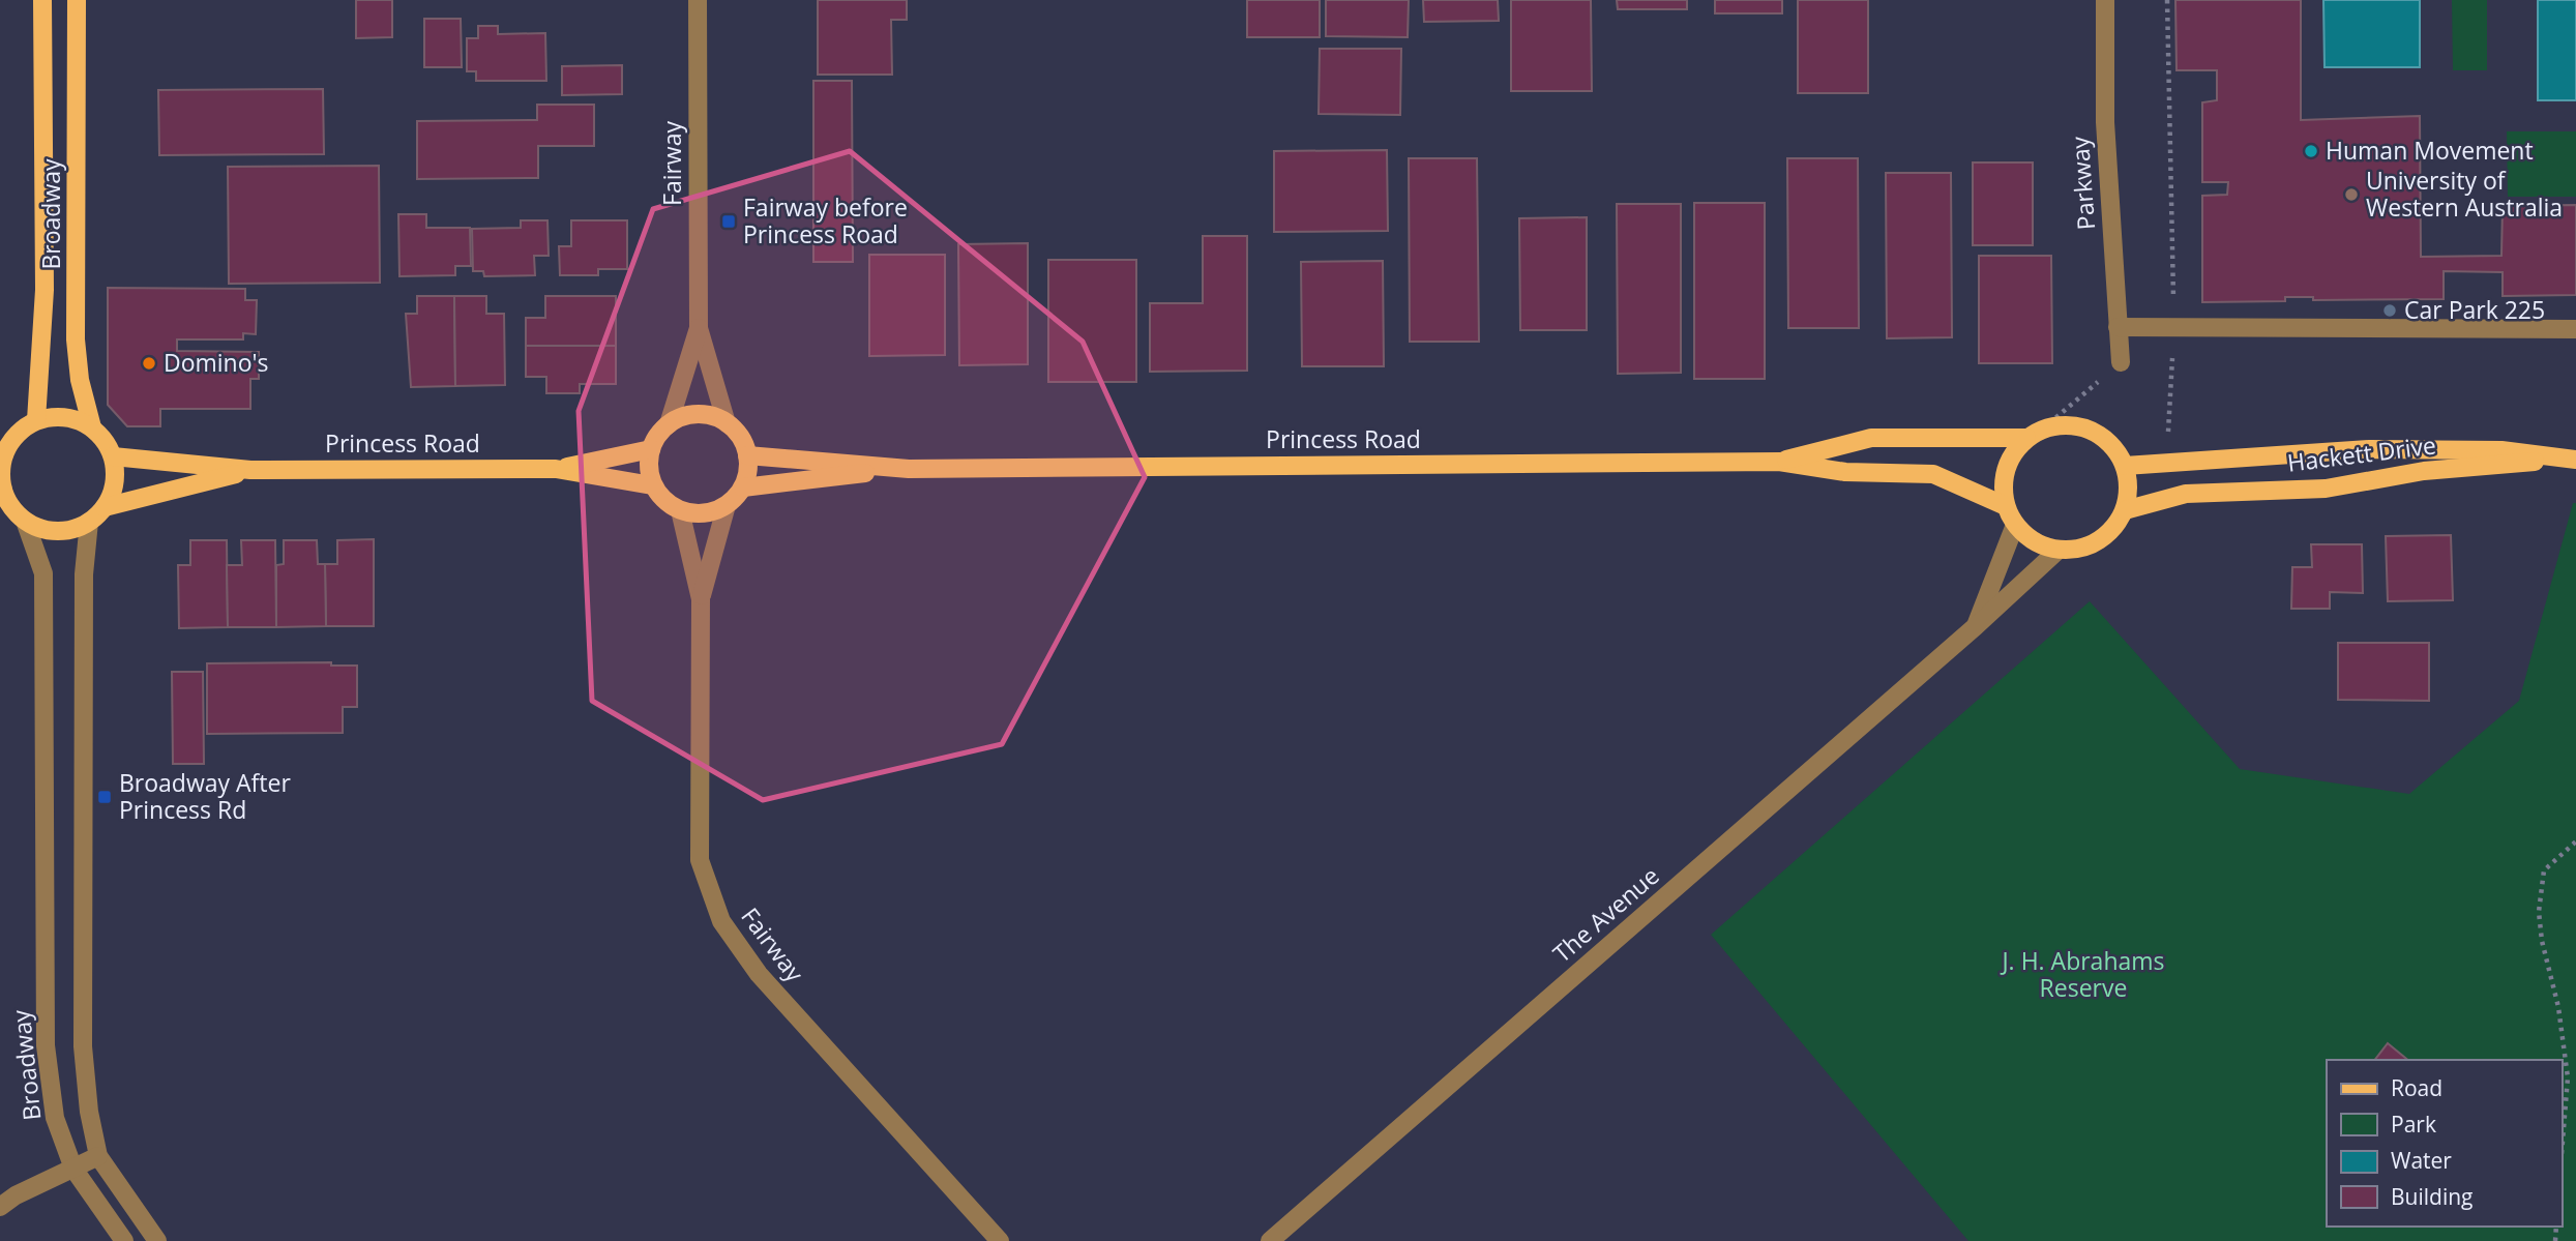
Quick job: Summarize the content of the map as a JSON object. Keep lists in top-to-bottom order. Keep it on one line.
{"streets":{"main road":["Broadway","Princess Road","Hackett Drive"],"street":["Fairway","Parkway","The Avenue"]},"crossings":[["Fairway","Princess Road"],["Broadway","Princess Road"],["Princess Road","Hackett Drive"],["Princess Road","The Avenue"],["Hackett Drive","The Avenue"]],"parks":["J. H. Abrahams Reserve"],"places":{"other":["Human Movement","University of Western Australia","Car Park 225","Domino's"],"transit":["Fairway before Princess Road","Broadway After Princess Rd"]},"legend":["Road","Park","Water","Building"]}
